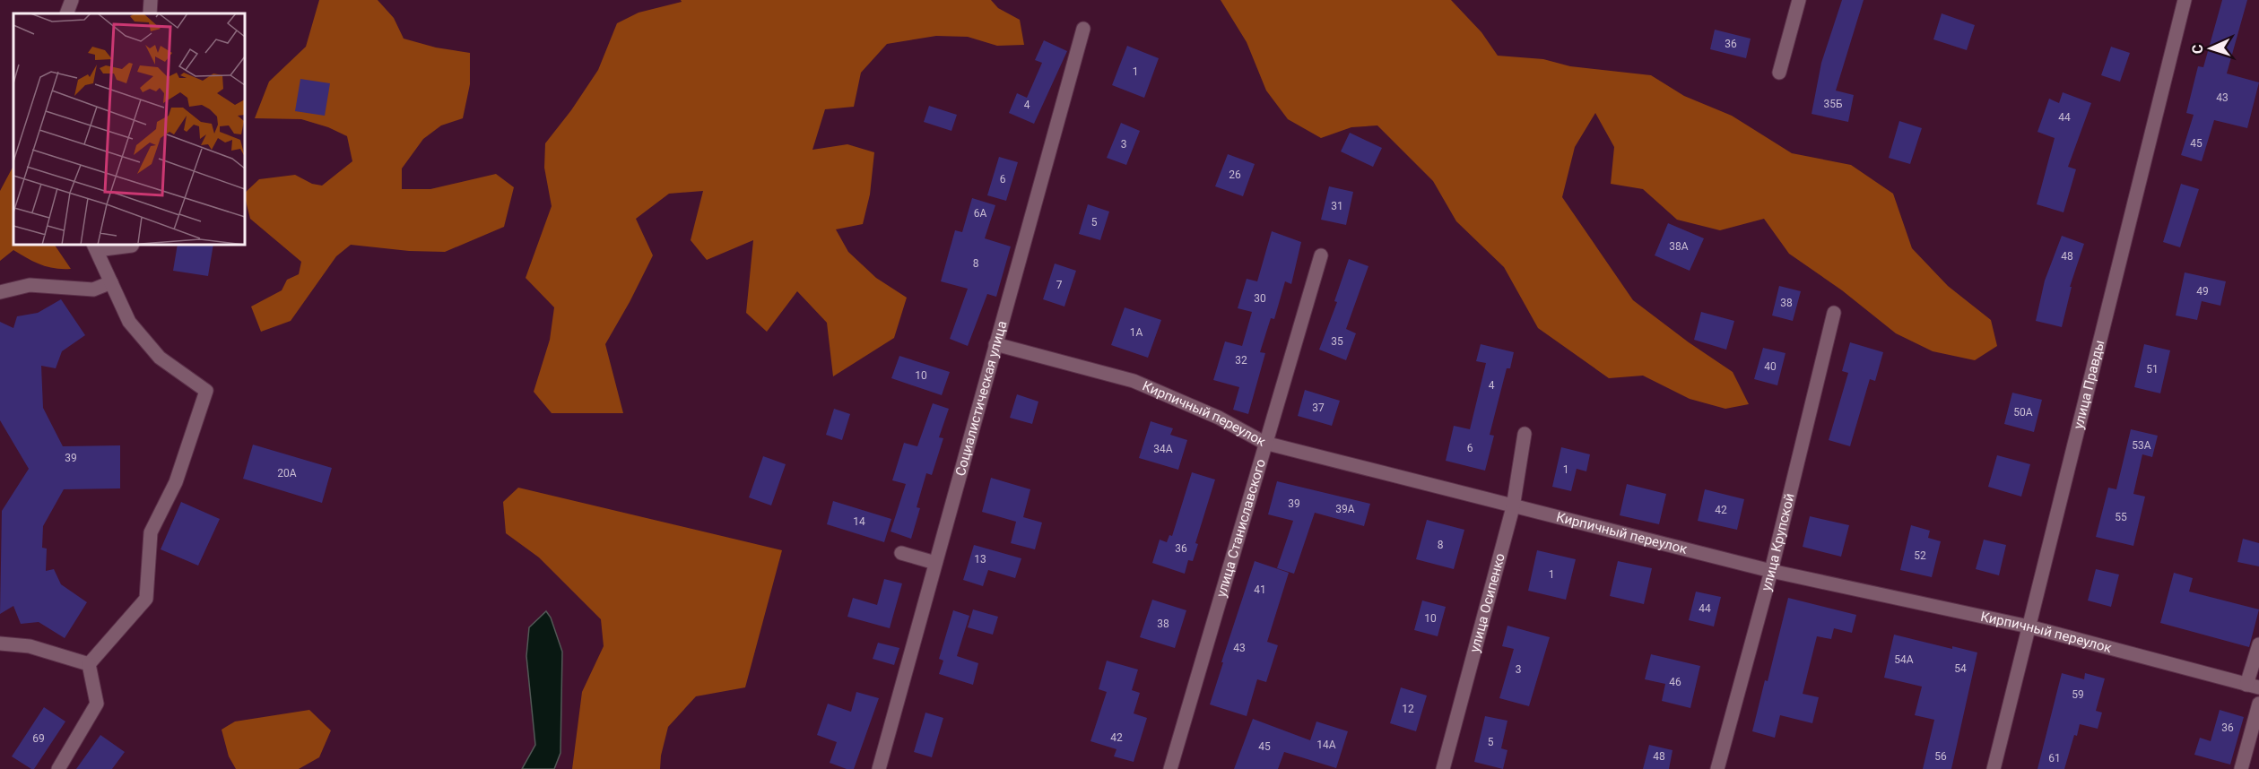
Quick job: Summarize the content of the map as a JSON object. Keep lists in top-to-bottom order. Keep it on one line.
{"streets":{"street":["улица Правды","Социалистическая улица","Кирпичный переулок","улица Станиславского","улица Крупской","улица Осипенко"]},"crossings":[["улица Правды","Кирпичный переулок"],["Социалистическая улица","Кирпичный переулок"],["Кирпичный переулок","улица Станиславского"],["Кирпичный переулок","улица Крупской"],["Кирпичный переулок","улица Осипенко"]],"house_numbers":["36","1","43","35Б","4","44","45","3","26","6","31","6А","5","38А","48","8","7","49","30","38","1А","35","32","40","51","10","4","37","50А","53А","6","34А","39","1","20А","39","39А","42","55","14","8","36","52","13","1","41","44","10","38","43","54А","54","3","46","59","12","36","42","69","5","14А","45","48","56","61"],"north":"left"}
